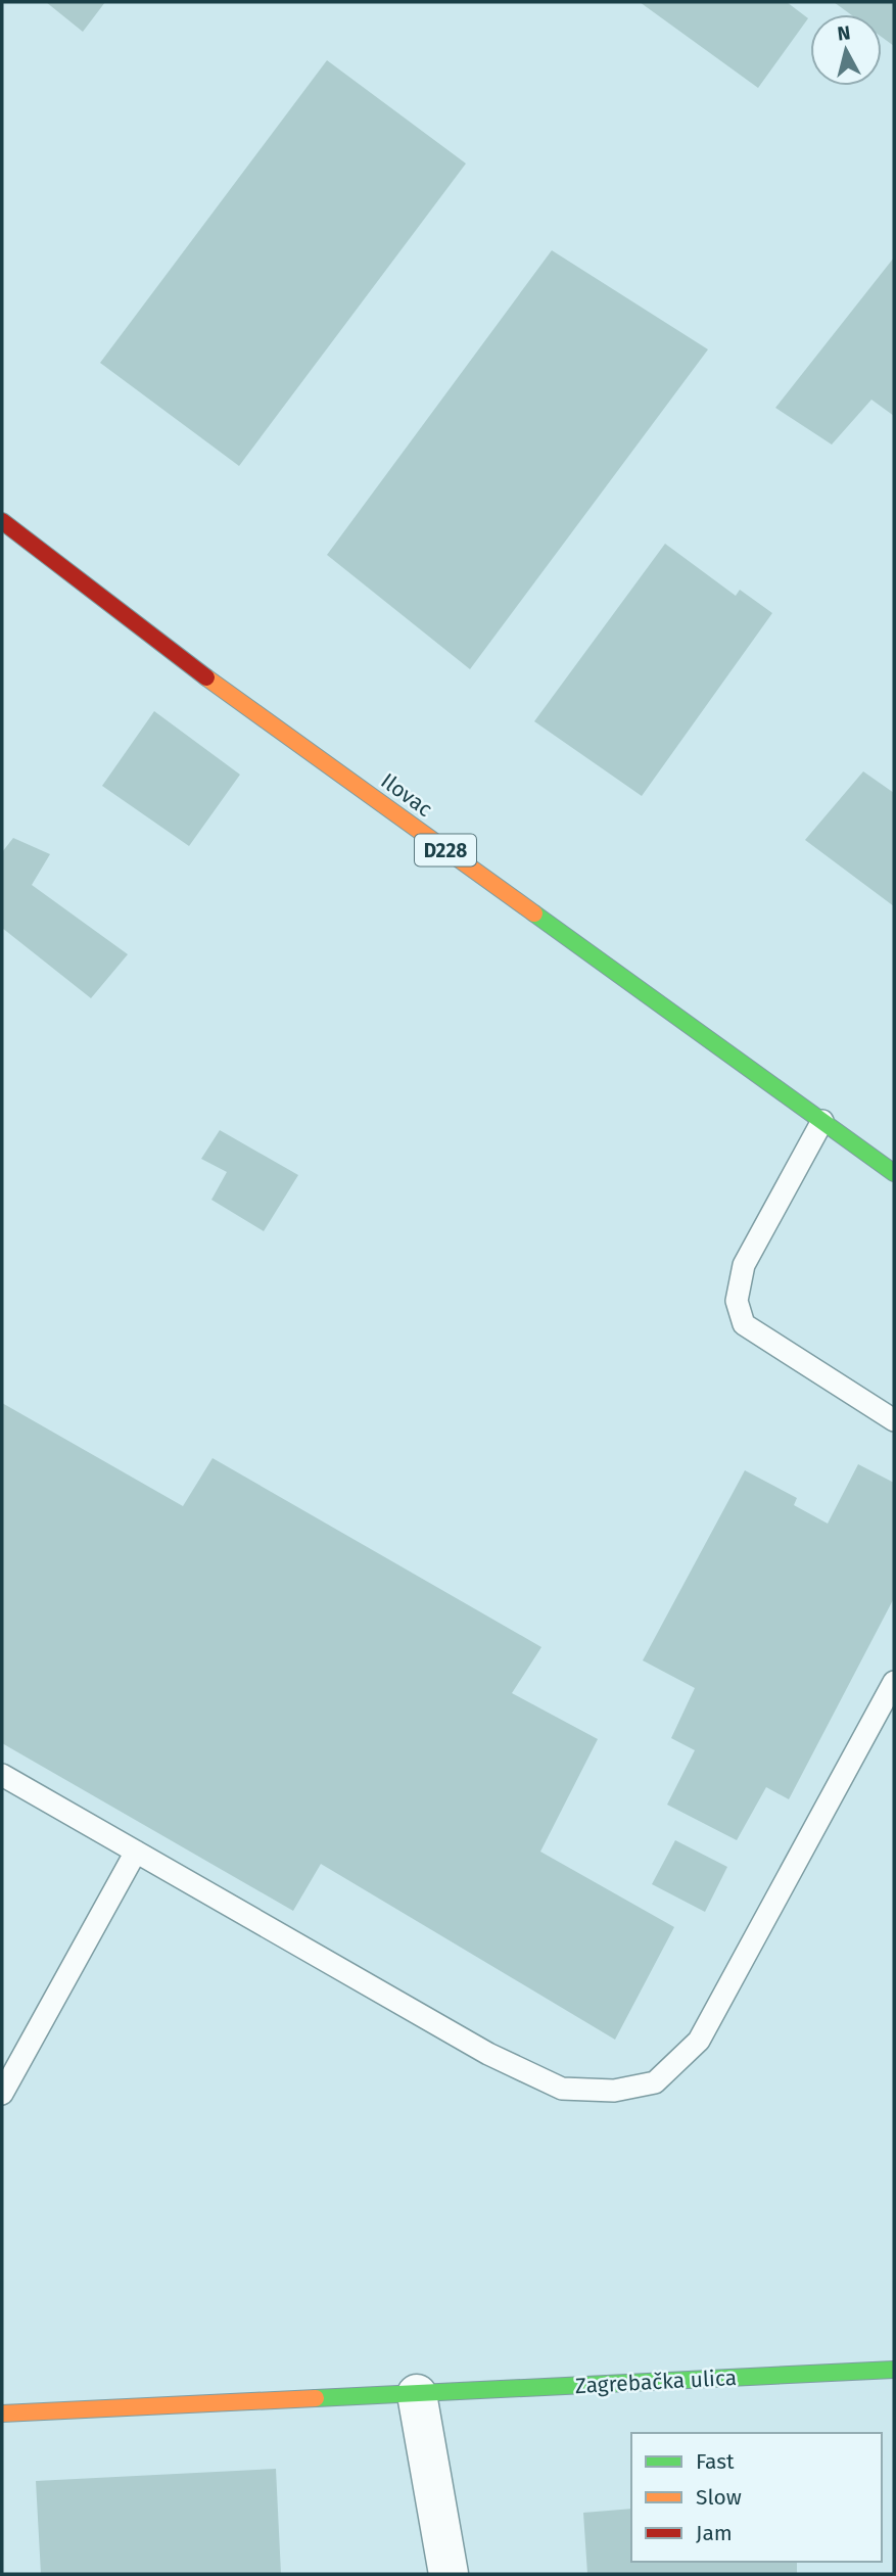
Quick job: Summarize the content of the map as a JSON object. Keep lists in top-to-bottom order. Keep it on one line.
{"streets":{"main road":["Ilovac","D228","Zagrebačka ulica"]},"legend":["Fast","Slow","Jam"],"north":"top"}
